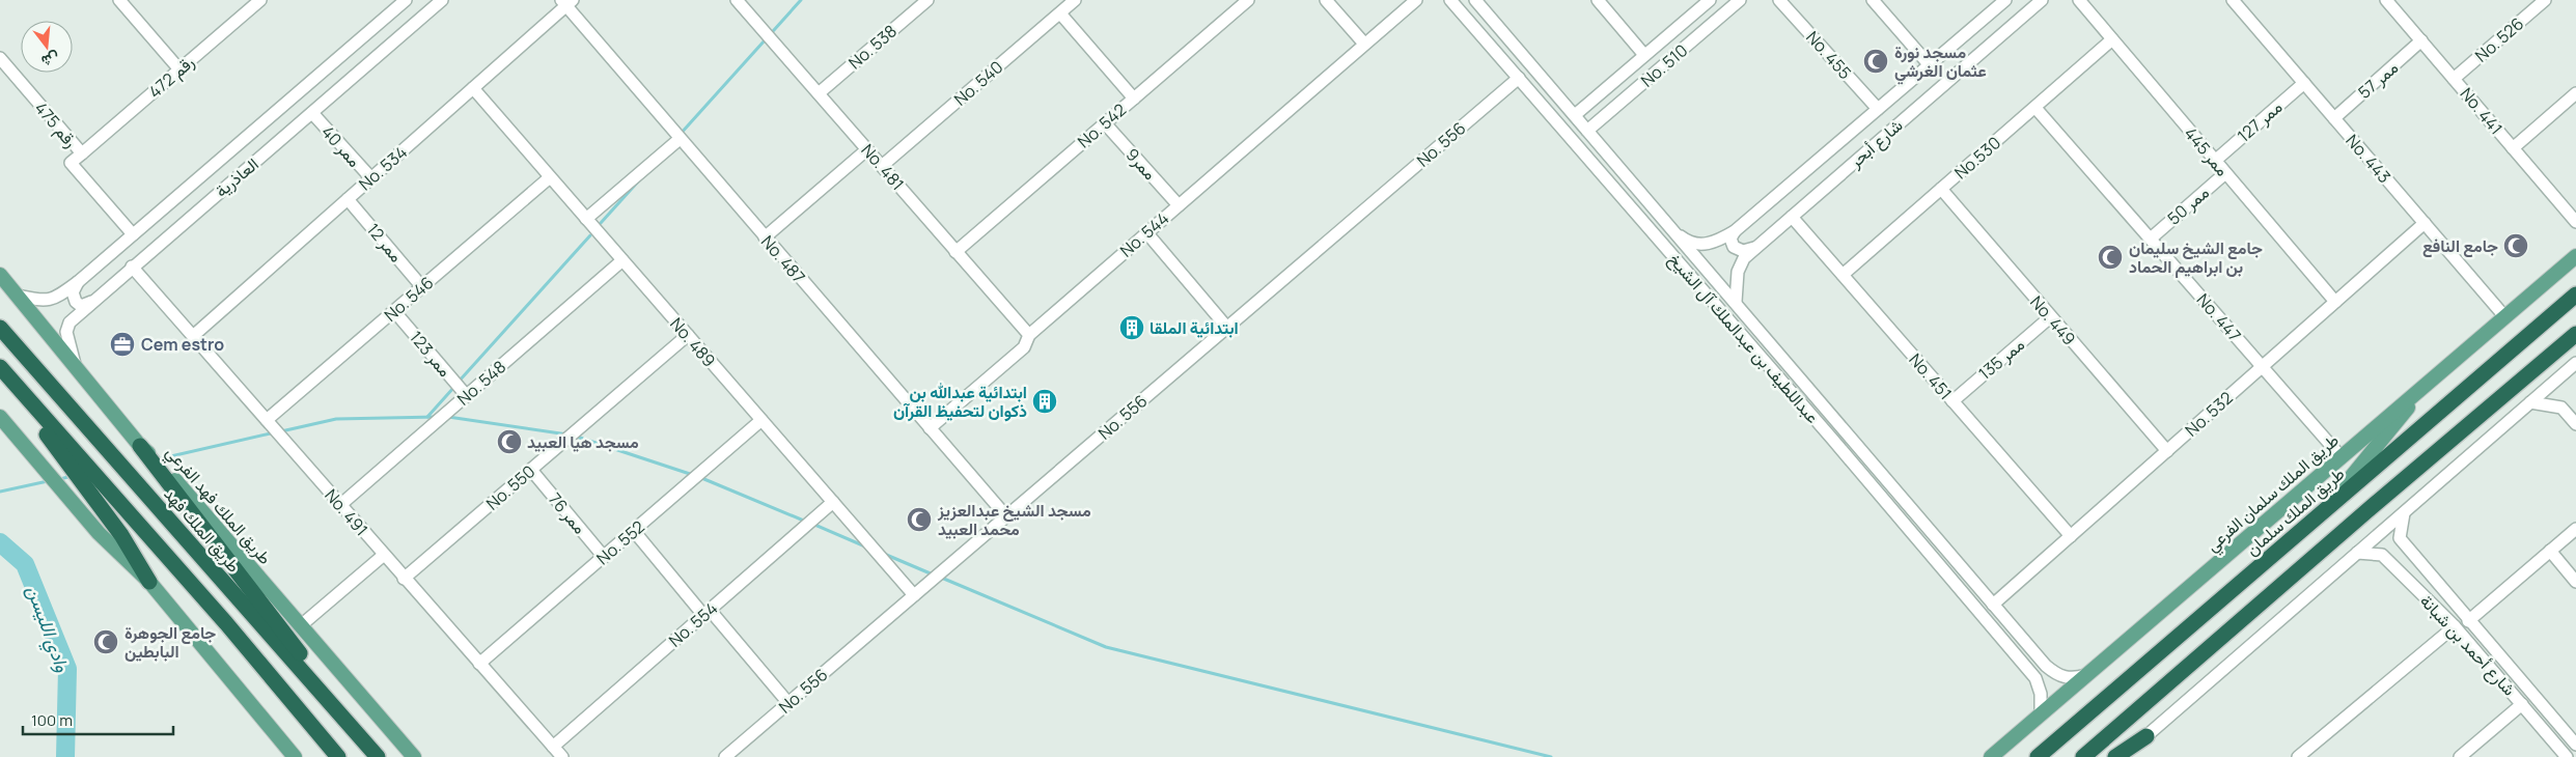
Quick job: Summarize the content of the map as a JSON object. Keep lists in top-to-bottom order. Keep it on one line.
{"streets":{"highway":["طريق الملك سلمان","طريق الملك فهد"],"main road":["طريق الملك سلمان الفرعي","طريق الملك فهد الفرعي"],"street":["No. 526","No. 538","No. 455","No. 510","رقم 472","ممر 57","No. 540","No. 441","ممر 127","رقم 475","No. 542","شارع أبحر","No. 556","ممر 40","ممر 445","No.530","No. 443","ممر9","No. 481","No. 534","العاذرية","ممر 50","No. 544","ممر 12","No. 487","No. 546","No. 447","No. 449","عبداللطيف بن عبدالملك آل الشيخ","No. 489","ممر 123","ممر 135","No. 451","No. 548","No. 532","No. 550","No. 491","ممر 76","No. 552","No. 554","شارع أحمد بن شبانة"]},"crossings":[["No. 526","No. 441"],["No. 538","No. 481"],["No. 455","شارع أبحر"],["No. 510","عبداللطيف بن عبدالملك آل الشيخ"],["رقم 472","رقم 475"],["ممر 57","No. 441"],["ممر 57","No. 443"],["No. 540","No. 481"],["ممر 127","ممر 445"],["ممر 127","No. 443"],["رقم 475","العاذرية"],["No. 542","ممر9"],["No. 542","No. 481"],["شارع أبحر","عبداللطيف بن عبدالملك آل الشيخ"],["شارع أبحر","No. 451"],["No. 556","No. 487"],["No. 556","عبداللطيف بن عبدالملك آل الشيخ"],["No. 556","No. 489"],["ممر 40","No. 534"],["ممر 40","العاذرية"],["ممر 445","No.530"],["ممر 445","ممر 50"],["ممر 445","No. 532"],["No.530","No. 447"],["No.530","No. 449"],["No.530","No. 451"],["No. 443","No. 532"],["No. 443","طريق الملك سلمان الفرعي"],["ممر9","No. 544"],["No. 481","No. 544"],["No. 534","ممر 12"],["No. 534","No. 487"],["No. 534","No. 489"],["No. 534","No. 491"],["العاذرية","طريق الملك فهد الفرعي"],["العاذرية","No. 491"],["ممر 50","No. 447"],["No. 544","No. 487"],["ممر 12","No. 546"],["No. 546","No. 489"],["No. 546","ممر 123"],["No. 546","No. 491"],["No. 447","No. 532"],["No. 447","طريق الملك سلمان الفرعي"],["No. 449","ممر 135"],["No. 449","No. 532"],["عبداللطيف بن عبدالملك آل الشيخ","No. 532"],["No. 489","No. 548"],["No. 489","No. 550"],["No. 489","No. 552"],["No. 489","No. 554"],["ممر 123","No. 548"],["ممر 135","No. 451"],["No. 451","No. 532"],["No. 548","No. 491"],["No. 550","No. 491"],["No. 550","ممر 76"],["No. 491","No. 552"],["No. 491","No. 554"],["ممر 76","No. 552"]],"water":["وادي الليسن"],"places":{"mosque":["مسجد نورة عثمان الغرشي","جامع النافع","جامع الشيخ سليمان بن ابراهيم الحماد","مسجد هيا العبيد","مسجد الشيخ عبدالعزيز محمد العبيد","جامع الجوهرة البابطين"],"building":["ابتدائية الملقا","ابتدائية عبدالله بن ذكوان لتحفيظ القرآن"],"office":["Cem estro"]},"scale_bar":"100 m","north":"bottom"}
